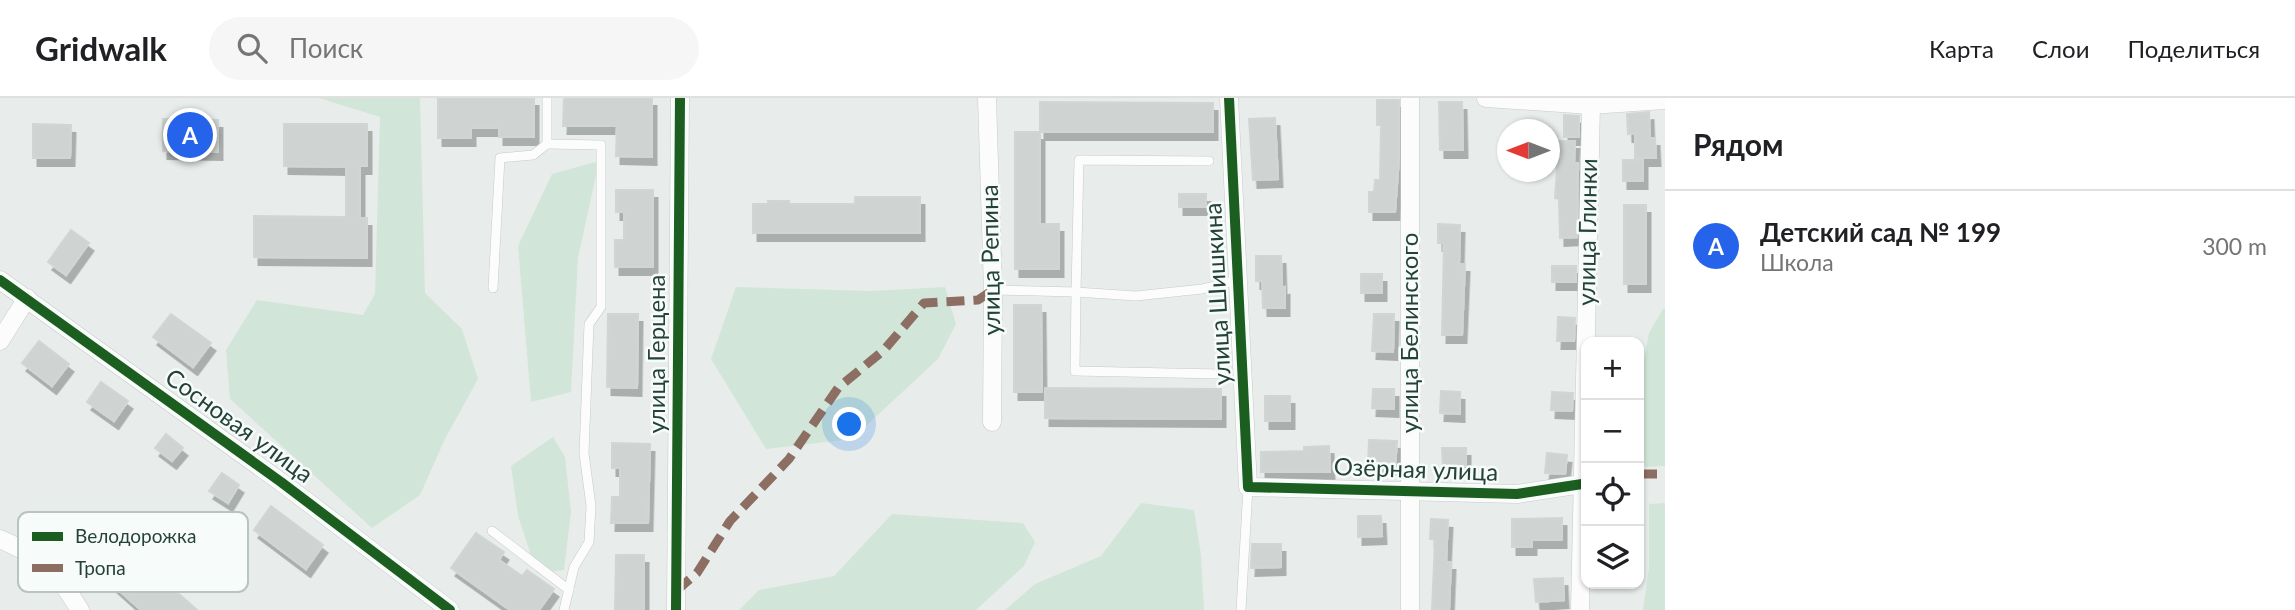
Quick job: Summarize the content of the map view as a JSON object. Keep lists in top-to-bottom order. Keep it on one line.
{"streets":{"street":["улица Глинки","улица Репина","улица Шишкина","улица Белинского","улица Герцена","Сосновая улица","Озёрная улица"]},"crossings":[["улица Шишкина","Озёрная улица"],["улица Белинского","Озёрная улица"]],"legend":["Велодорожка","Тропа"],"north":"left","page":{"header":"Gridwalk","search":"Поиск","nav":["Карта","Слои","Поделиться"],"heading":"Рядом","pins":"A","list":[{"mark":"A","name":"Детский сад № 199","note":"Школа","value":"300 m"}],"map_buttons":["+","−"]}}
